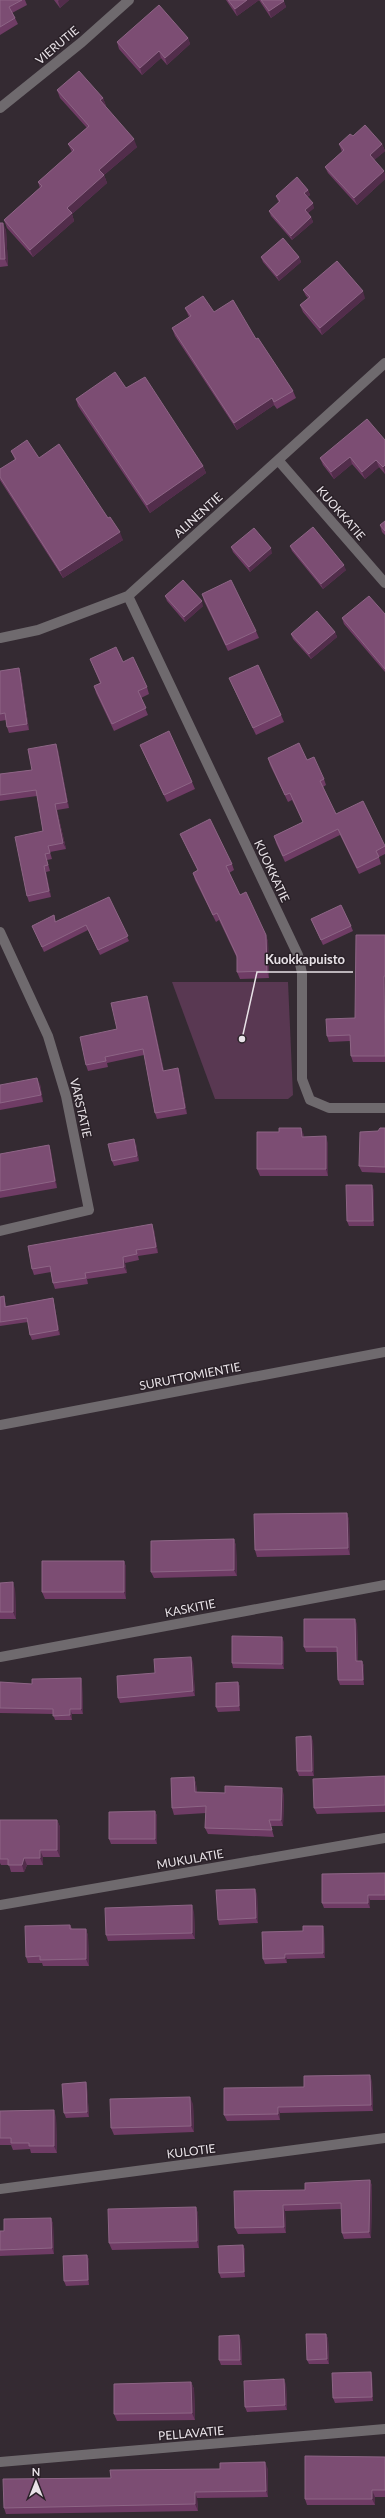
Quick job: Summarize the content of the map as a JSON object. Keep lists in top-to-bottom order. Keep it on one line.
{"streets":{"street":["VIERUTIE","KUOKKATIE","ALINENTIE","VARSTATIE","SURUTTOMIENTIE","KASKITIE","MUKULATIE","KULOTIE","PELLAVATIE"]},"crossings":[["KUOKKATIE","ALINENTIE"]],"places":["Kuokkapuisto"],"north":"top"}
